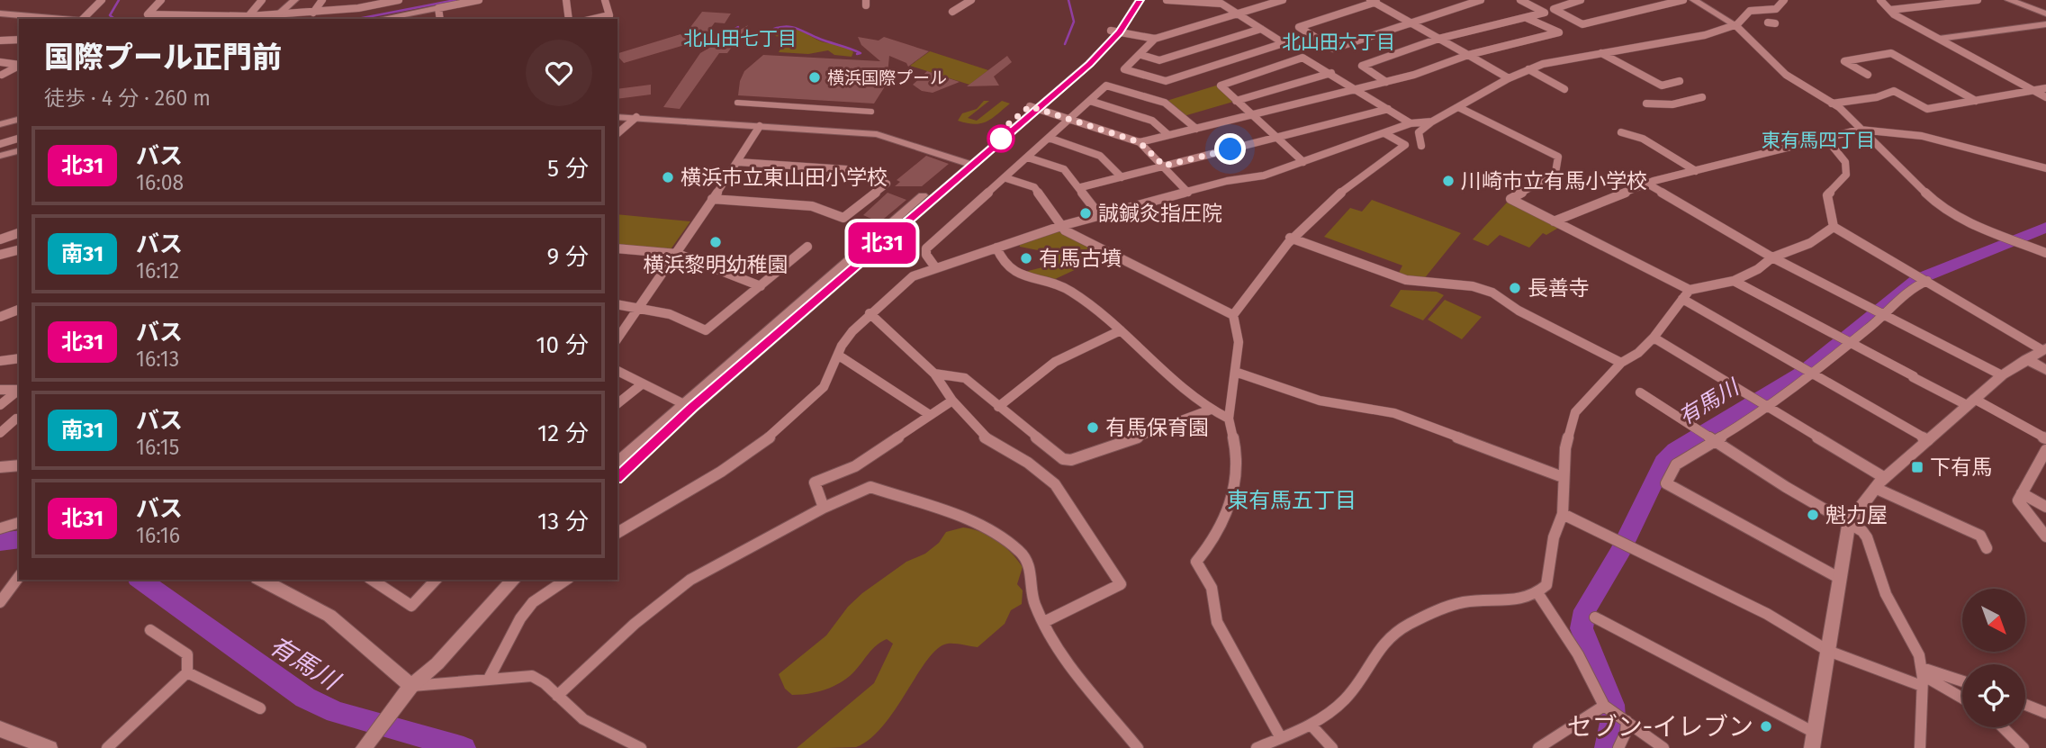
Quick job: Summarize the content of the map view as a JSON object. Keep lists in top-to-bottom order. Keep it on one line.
{"districts":["北山田七丁目","北山田六丁目","東有馬四丁目","東有馬五丁目"],"water":["有馬川"],"places":{"other":["横浜国際プール","横浜市立東山田小学校","川崎市立有馬小学校","誠鍼灸指圧院","横浜黎明幼稚園","有馬古墳","長善寺","有馬保育園","魁力屋","セブン-イレブン"],"transit":["下有馬"]},"lines":["bus line 北31"],"north":"bottom right","page":{"on_map":"北31","heading":["国際プール正門前","徒歩 · 4 分 · 260 m"],"list":[{"mark":"北31","name":"バス","note":"16:08","value":"5 分"},{"mark":"南31","name":"バス","note":"16:12","value":"9 分"},{"mark":"北31","name":"バス","note":"16:13","value":"10 分"},{"mark":"南31","name":"バス","note":"16:15","value":"12 分"},{"mark":"北31","name":"バス","note":"16:16","value":"13 分"}]}}
